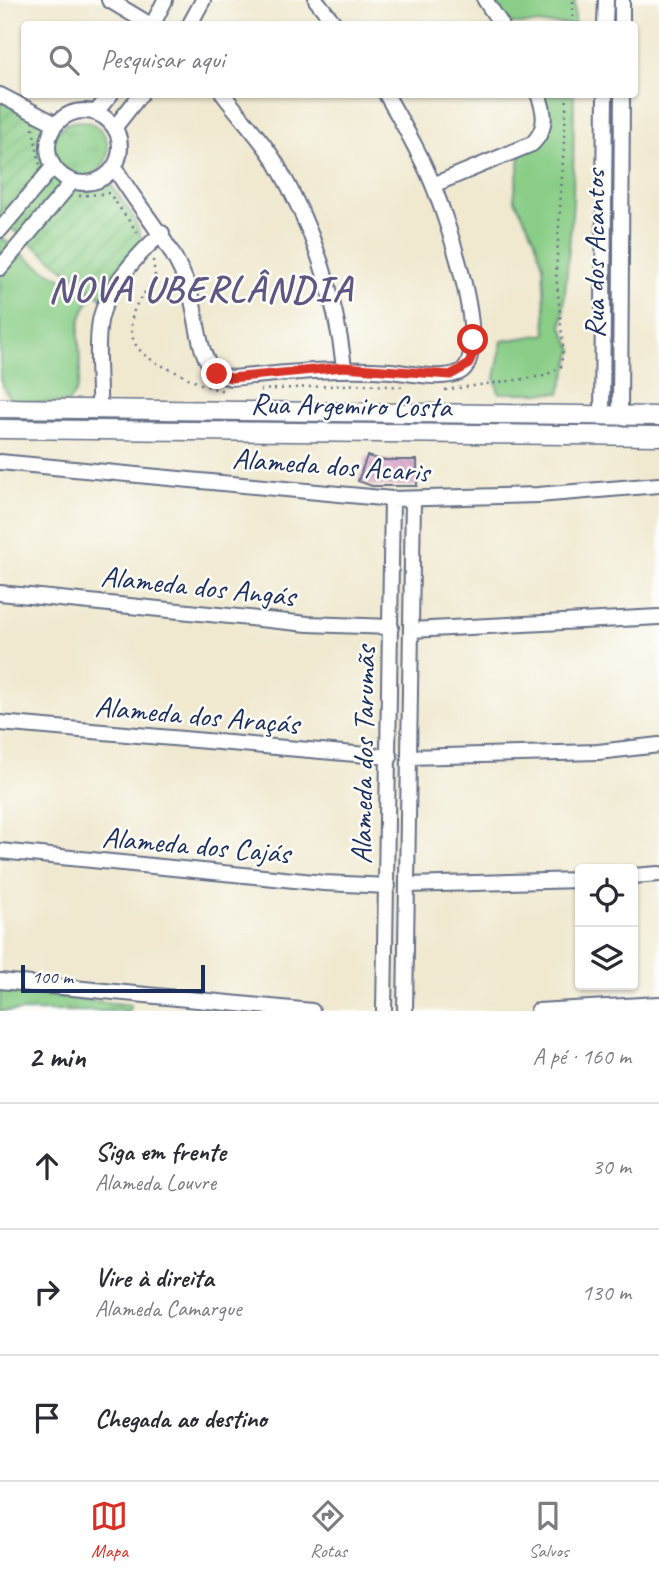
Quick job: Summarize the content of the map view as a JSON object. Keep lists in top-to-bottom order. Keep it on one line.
{"streets":{"street":["Rua dos Acantos","Rua Argemiro Costa","Alameda dos Acaris","Alameda dos Angás","Alameda dos Araçás","Alameda dos Tarumãs","Alameda dos Cajás"]},"crossings":[["Alameda dos Acaris","Alameda dos Tarumãs"],["Alameda dos Angás","Alameda dos Tarumãs"],["Alameda dos Araçás","Alameda dos Tarumãs"],["Alameda dos Tarumãs","Alameda dos Cajás"]],"districts":["NOVA UBERLÂNDIA"],"scale_bar":"100 m","page":{"search":"Pesquisar aqui","scale":"100 m","heading":["2 min","A pé · 160 m"],"list":[["Siga em frente","Alameda Louvre","30 m"],["Vire à direita","Alameda Camargue","130 m"],"Chegada ao destino"],"nav":["Mapa","Rotas","Salvos"]}}
